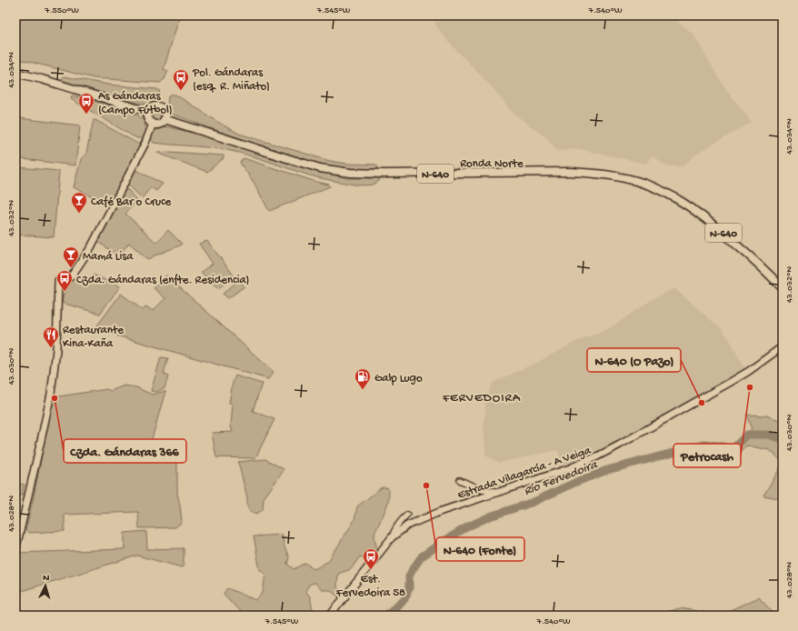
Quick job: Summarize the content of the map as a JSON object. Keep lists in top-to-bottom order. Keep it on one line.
{"streets":{"highway":["Ronda Norte","N-640"],"main road":["Estrada Vilagarcía - A Veiga"]},"districts":["FERVEDOIRA"],"water":["Río Fervedoira"],"places":{"bus stop":["Pol. Gándaras (esq. R. Miñato)","As Gándaras (Campo Fútbol)","Czda. Gándaras (enfte. Residencia)","Est. Fervedoira 58"],"bar":["Café Bar o Cruce","Mamá Lisa"],"restaurant":["Restaurante Kina-Kaña"],"other":["Petrocash","Czda. Gándaras 366","N-640 (O Pazo)","N-640 (Fonte)"],"fuel station":["Galp Lugo"]},"north":"top","coordinates":["7.550°W","7.545°W","7.540°W","43.034°N","43.032°N","43.030°N","43.028°N"]}
